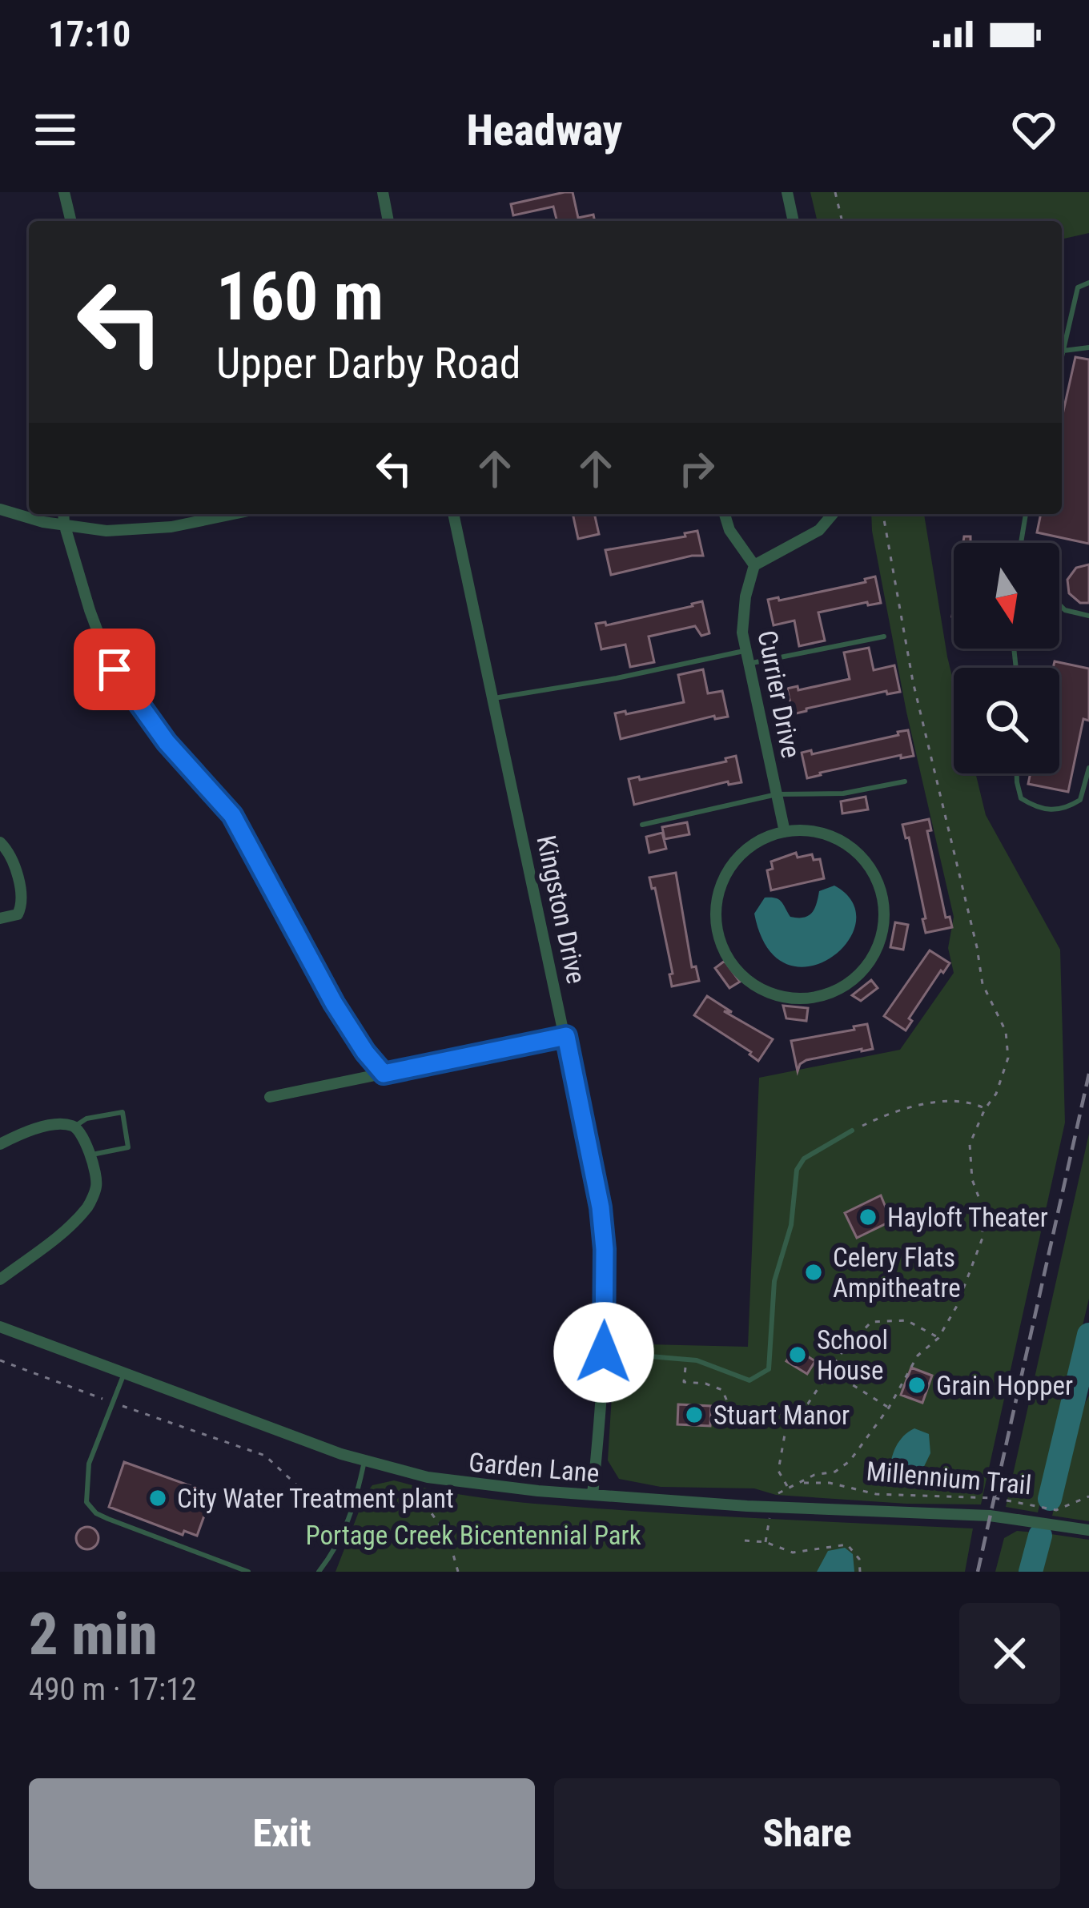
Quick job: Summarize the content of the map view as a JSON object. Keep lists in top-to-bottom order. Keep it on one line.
{"streets":{"street":["Currier Drive","Kingston Drive","Garden Lane"],"path":["Millennium Trail"]},"crossings":[["Kingston Drive","Garden Lane"]],"parks":["Portage Creek Bicentennial Park"],"places":["Hayloft Theater","Celery Flats Ampitheatre","School House","Grain Hopper","Stuart Manor","City Water Treatment plant"],"north":"bottom","page":{"status":"17:10","header":"Headway","turn":["160 m","Upper Darby Road"],"heading":["2 min","490 m · 17:12"],"buttons":["Exit","Share"]}}
